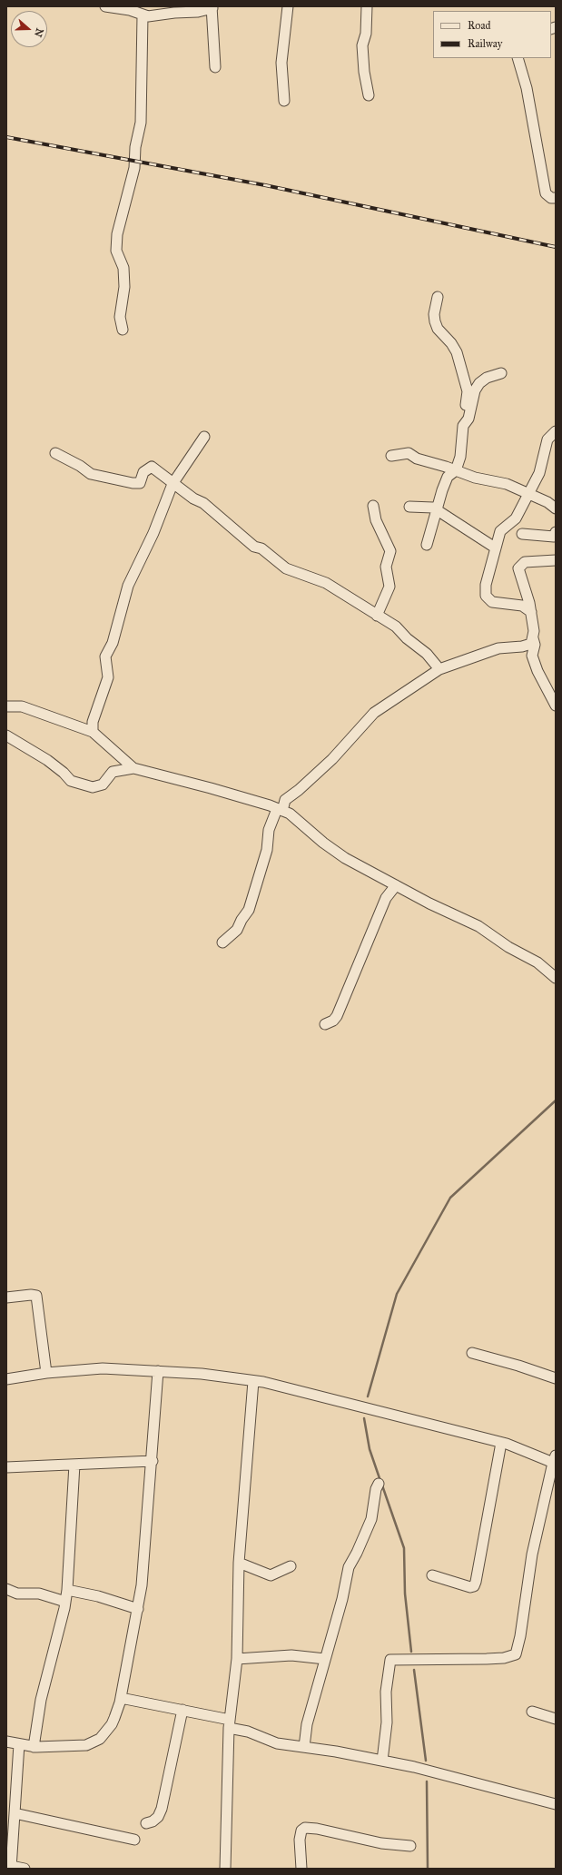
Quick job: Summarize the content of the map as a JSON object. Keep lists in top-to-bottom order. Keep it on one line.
{"legend":["Road","Railway"],"north":"right"}
